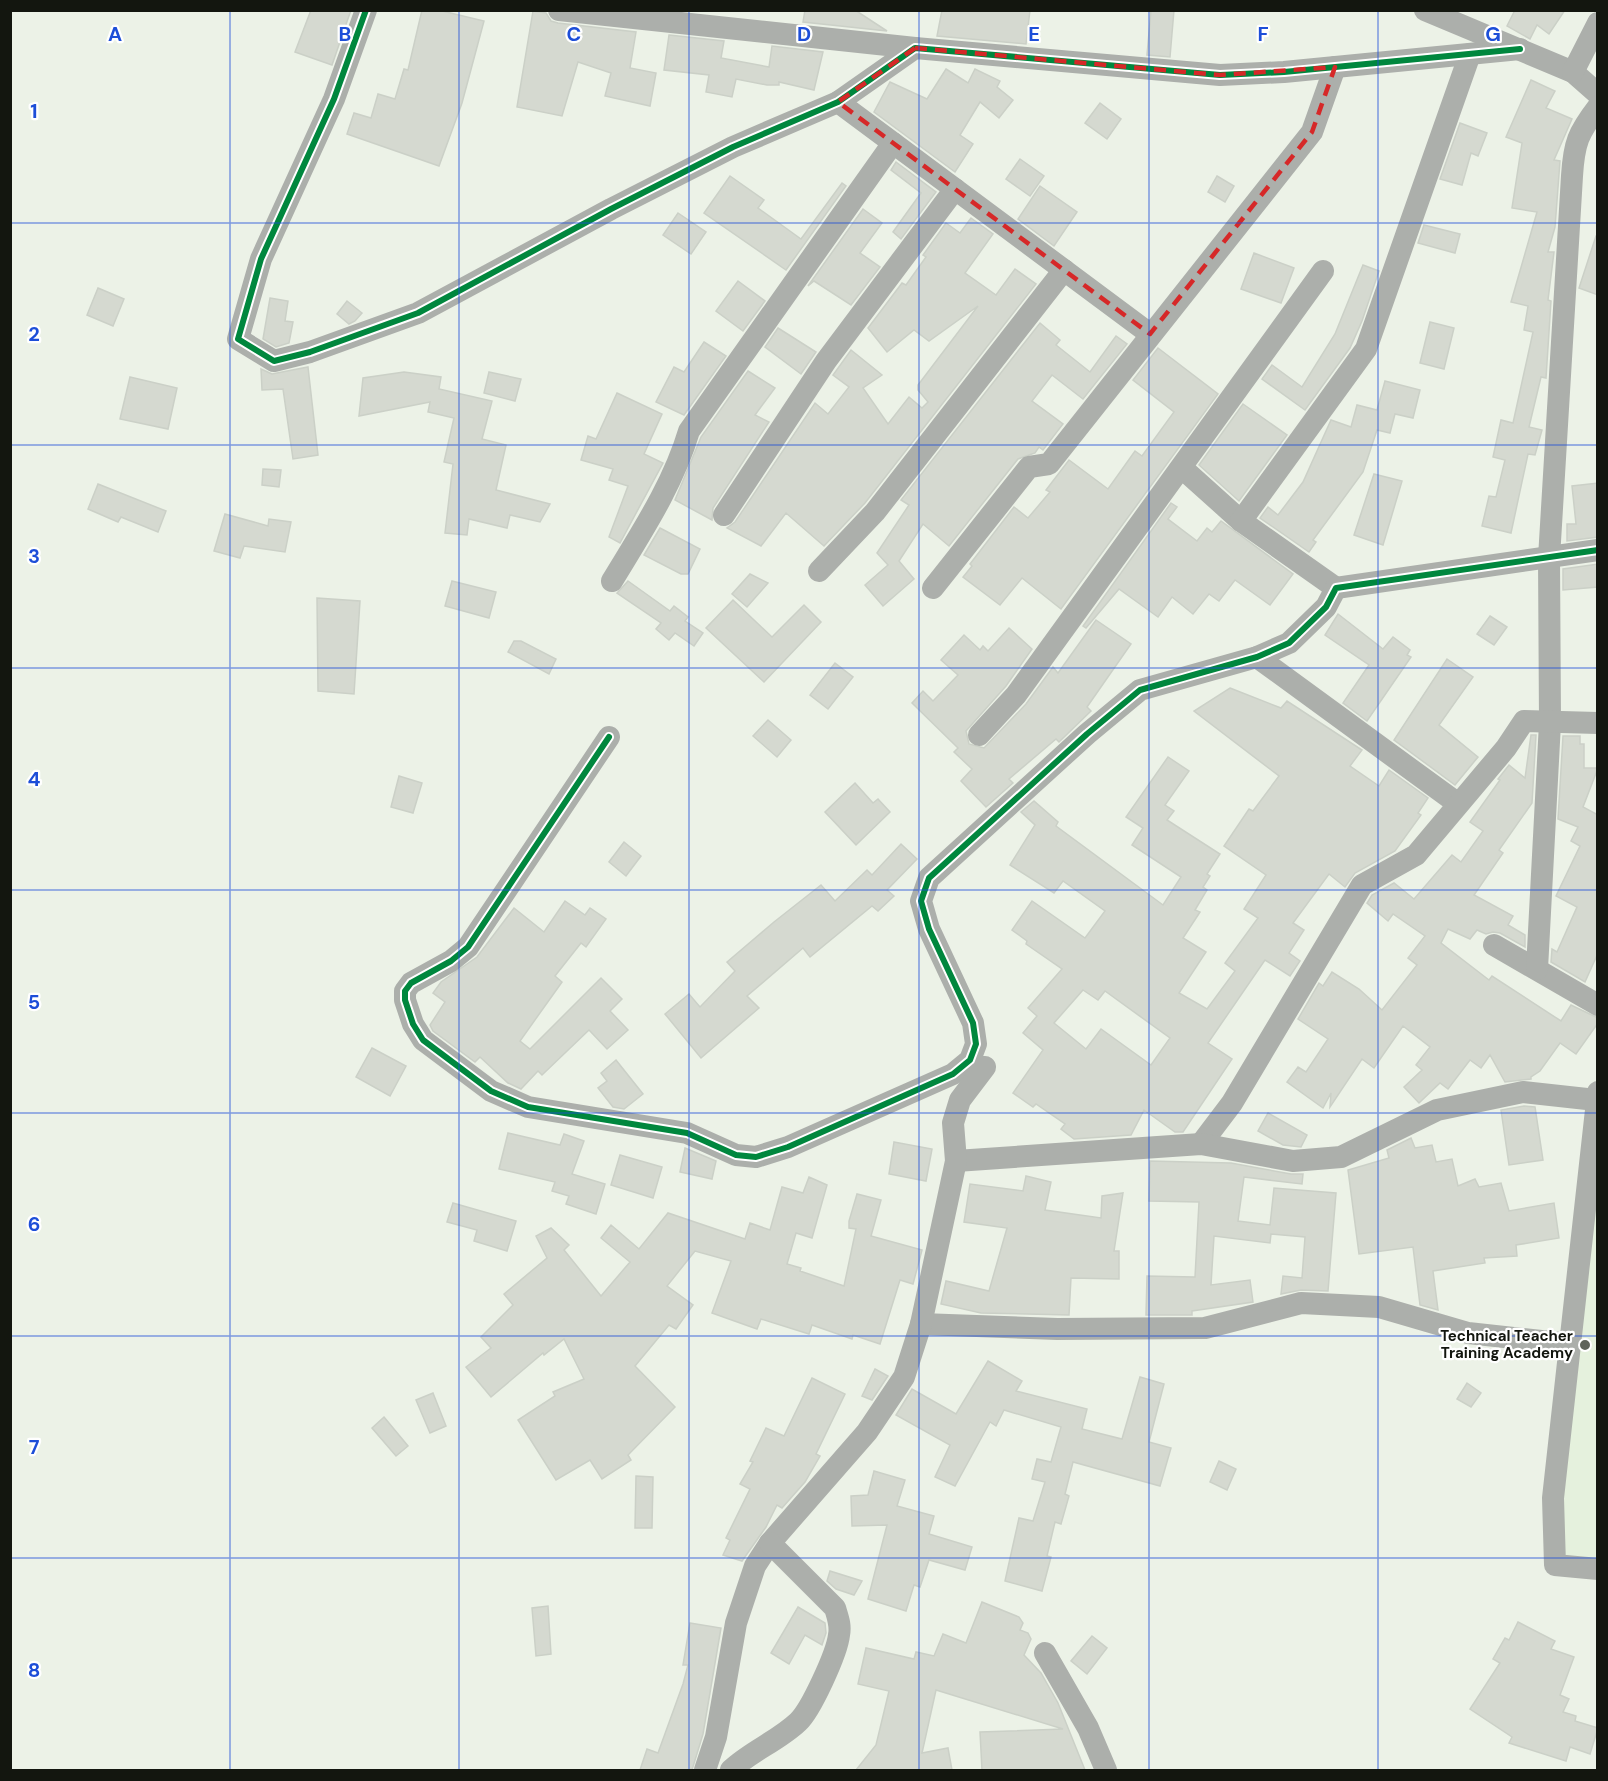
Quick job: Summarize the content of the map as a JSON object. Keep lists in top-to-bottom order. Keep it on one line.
{"places":["Technical Teacher Training Academy"],"grid":{"columns":["A","B","C","D","E","F","G"],"rows":["1","2","3","4","5","6","7","8"]}}
